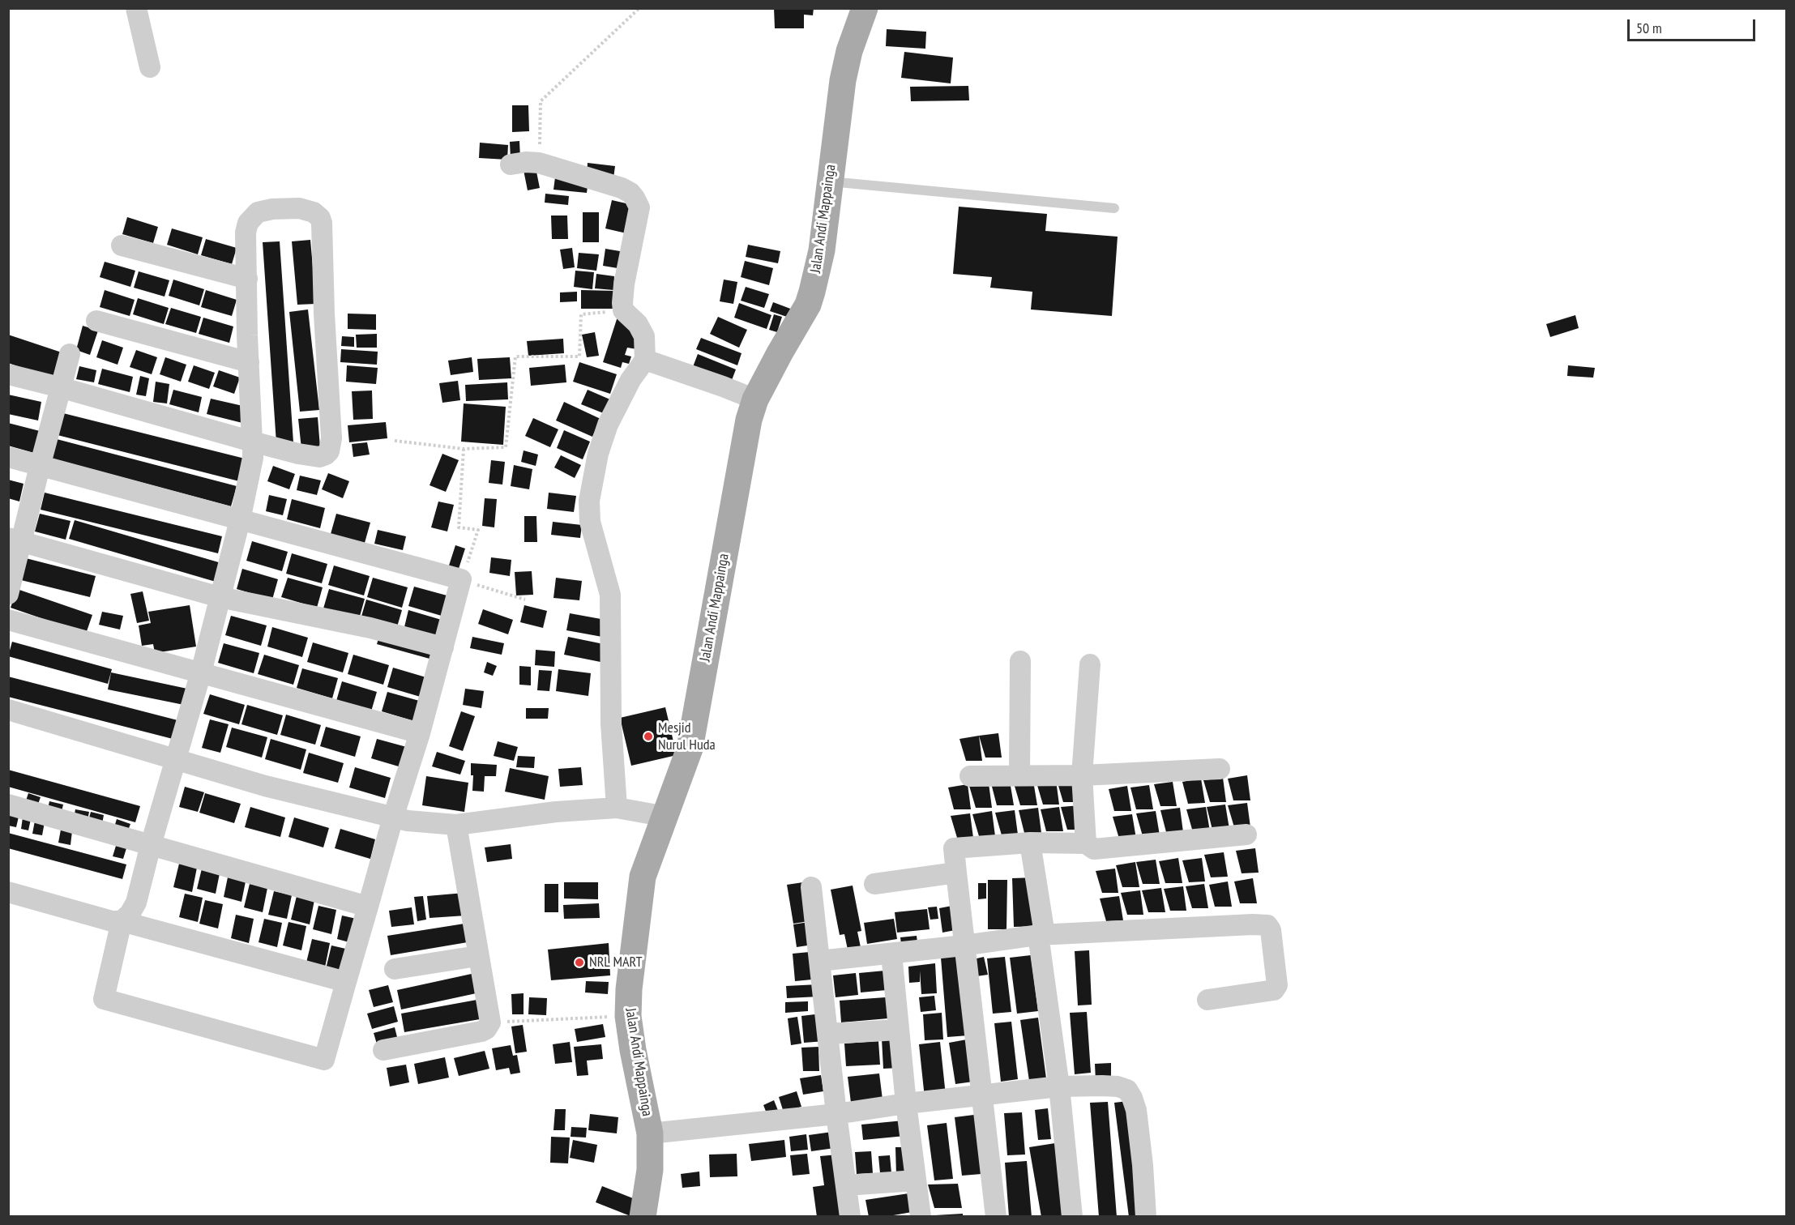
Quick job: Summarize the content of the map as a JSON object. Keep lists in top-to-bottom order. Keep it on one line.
{"streets":{"main road":["Jalan Andi Mappainga"]},"places":["Mesjid Nurul Huda","NRL MART"],"scale_bar":"50 m"}
